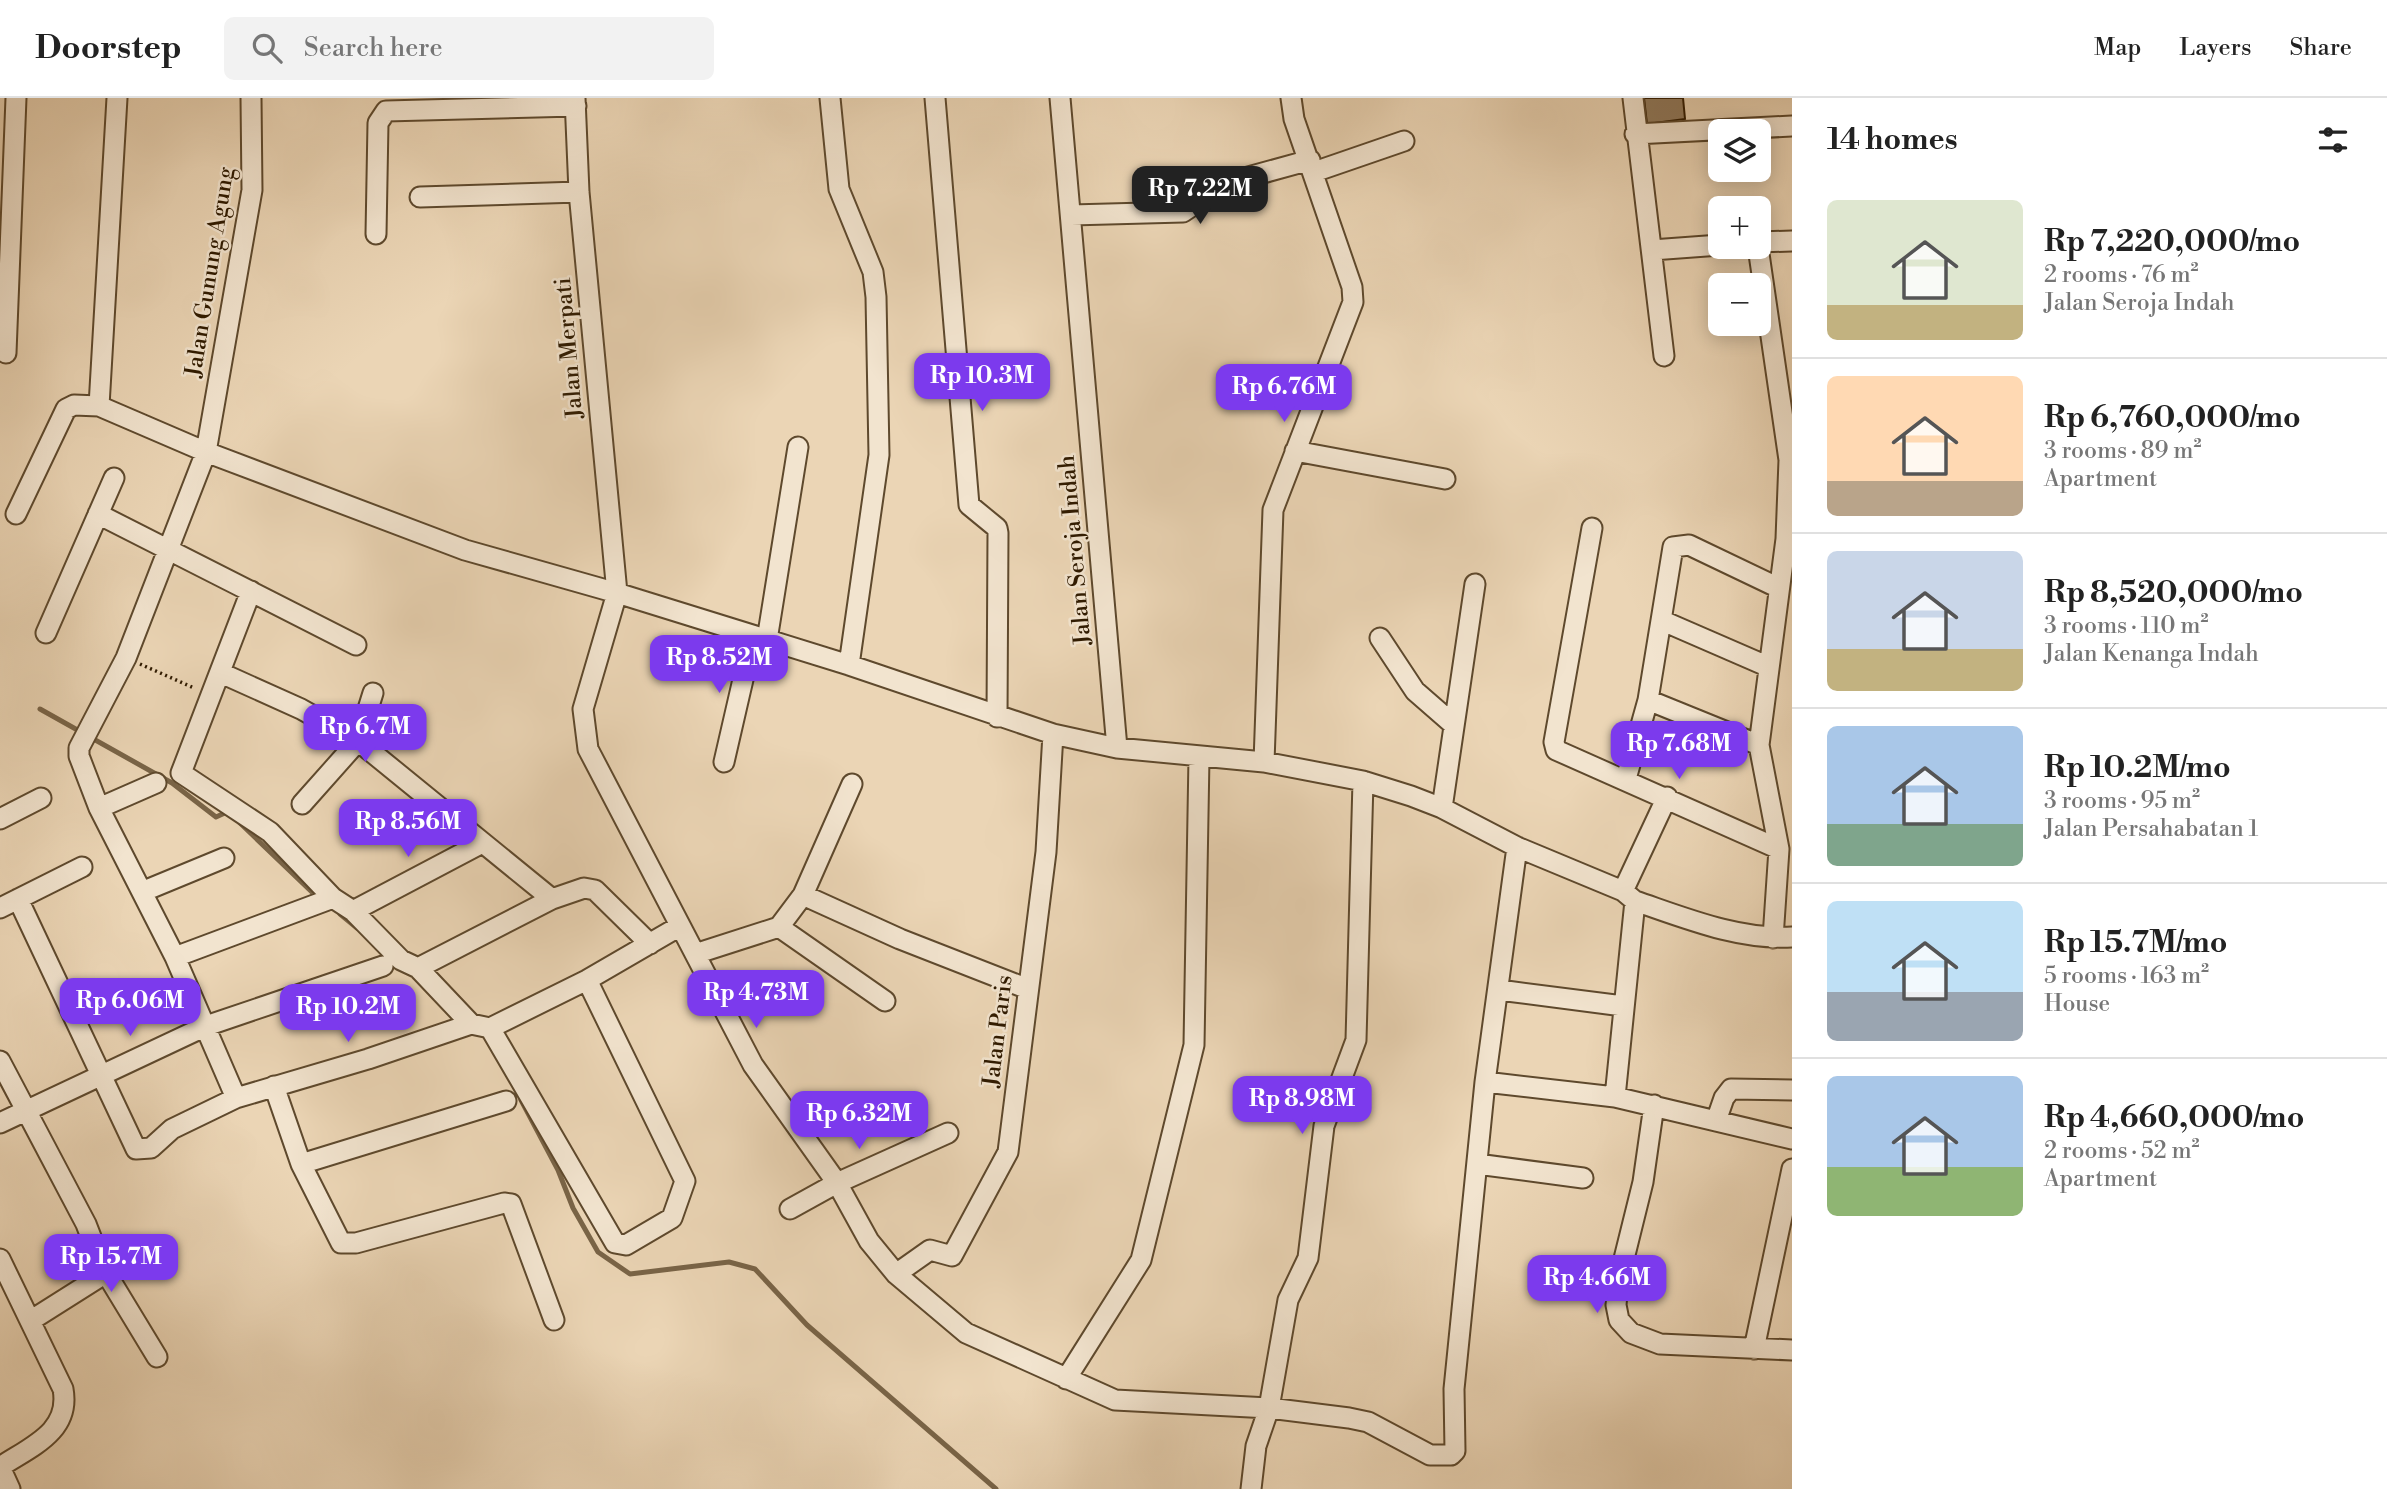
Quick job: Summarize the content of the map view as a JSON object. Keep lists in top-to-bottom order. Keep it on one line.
{"streets":{"street":["Jalan Gunung Agung","Jalan Merpati","Jalan Seroja Indah","Jalan Paris"]},"page":{"header":"Doorstep","search":"Search here","nav":["Map","Layers","Share"],"heading":"14 homes","map_buttons":["+","−"],"price":["Rp 7.22M","Rp 10.3M","Rp 6.76M","Rp 8.52M","Rp 6.7M","Rp 7.68M","Rp 8.56M","Rp 4.73M","Rp 6.06M","Rp 10.2M","Rp 8.98M","Rp 6.32M","Rp 15.7M","Rp 4.66M"],"list":[{"name":"Rp 7,220,000/mo","note":"2 rooms · 76 m² · Jalan Seroja Indah"},{"name":"Rp 6,760,000/mo","note":"3 rooms · 89 m² · Apartment"},{"name":"Rp 8,520,000/mo","note":"3 rooms · 110 m² · Jalan Kenanga Indah"},{"name":"Rp 10.2M/mo","note":"3 rooms · 95 m² · Jalan Persahabatan 1"},{"name":"Rp 15.7M/mo","note":"5 rooms · 163 m² · House"},{"name":"Rp 4,660,000/mo","note":"2 rooms · 52 m² · Apartment"}]}}
